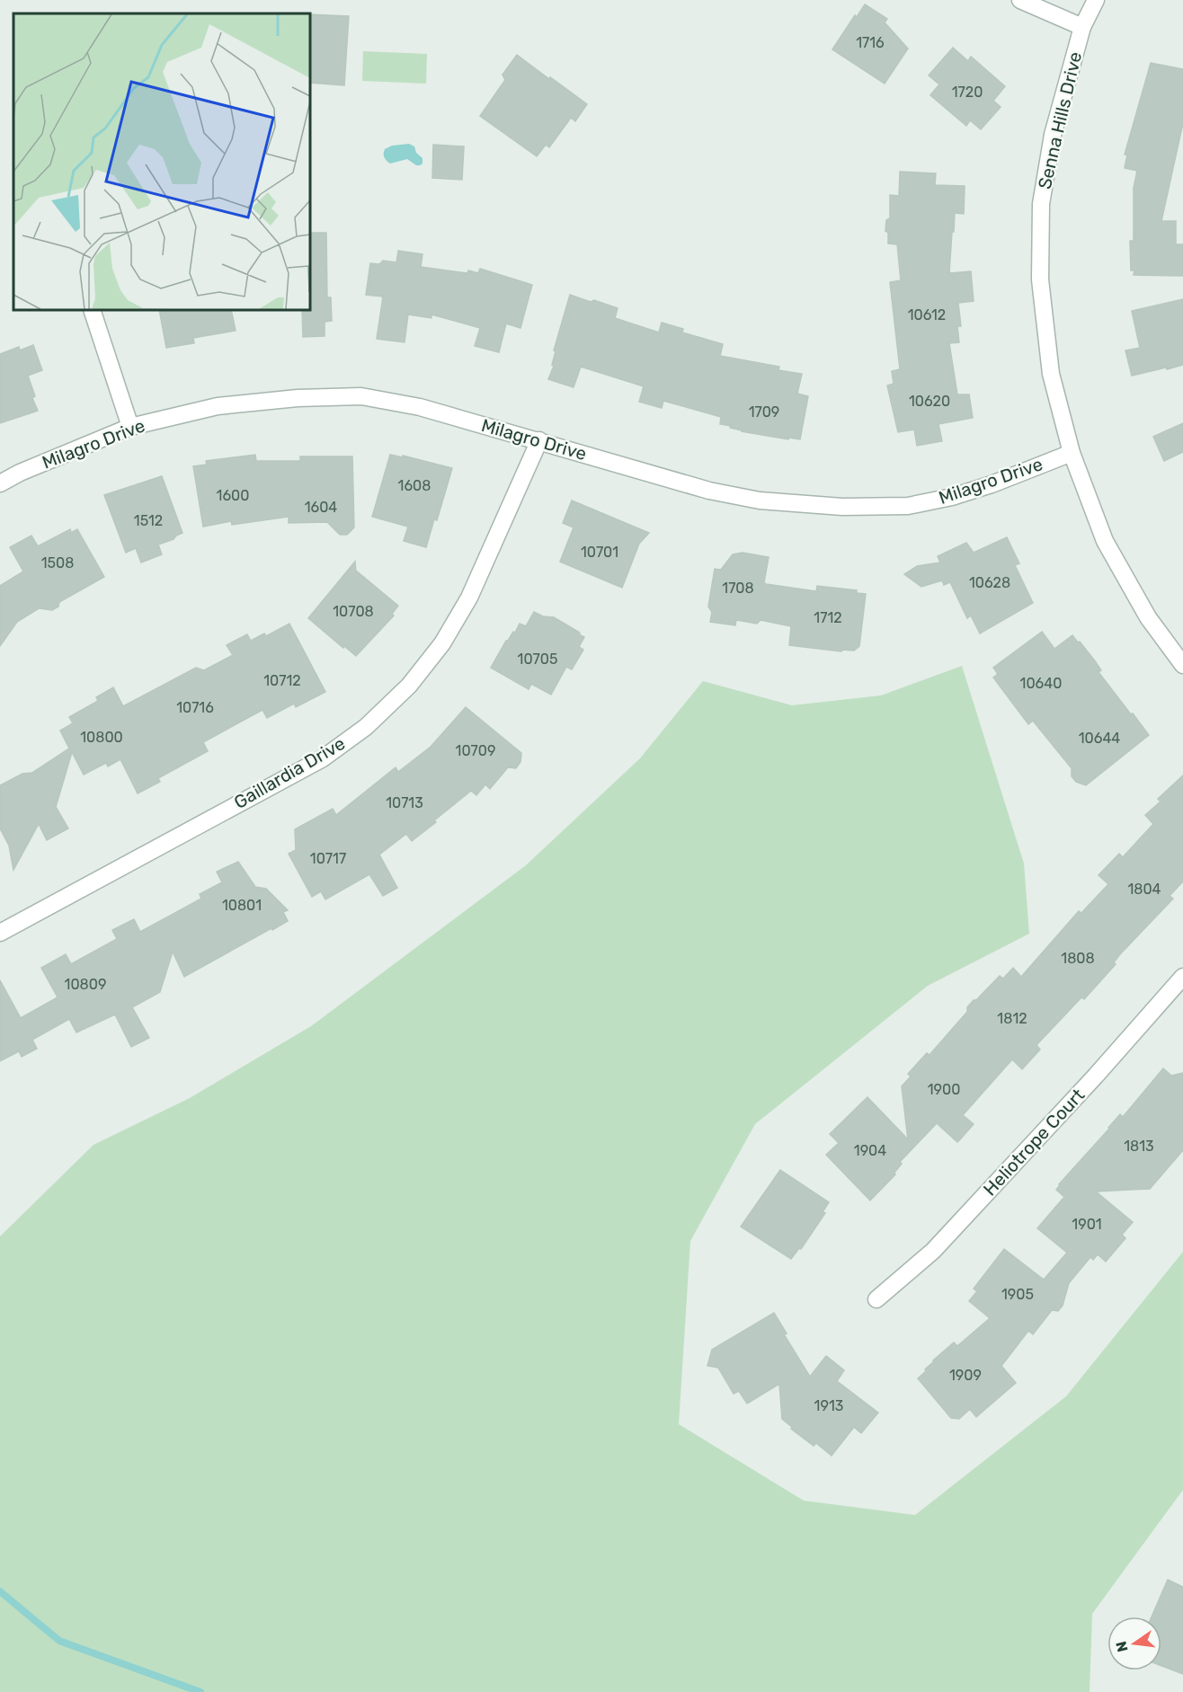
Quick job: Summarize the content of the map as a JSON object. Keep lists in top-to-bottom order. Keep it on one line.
{"streets":{"street":["Senna Hills Drive","Milagro Drive","Gaillardia Drive","Heliotrope Court"]},"crossings":[["Senna Hills Drive","Milagro Drive"],["Milagro Drive","Gaillardia Drive"]],"house_numbers":["1716","1720","10612","10620","1709","1608","1600","1604","1512","10701","1508","10628","1708","10708","1712","10705","10712","10640","10716","10800","10644","10709","10713","10717","1804","10801","1808","10809","1812","1900","1813","1904","1901","1905","1909","1913"],"north":"left"}
